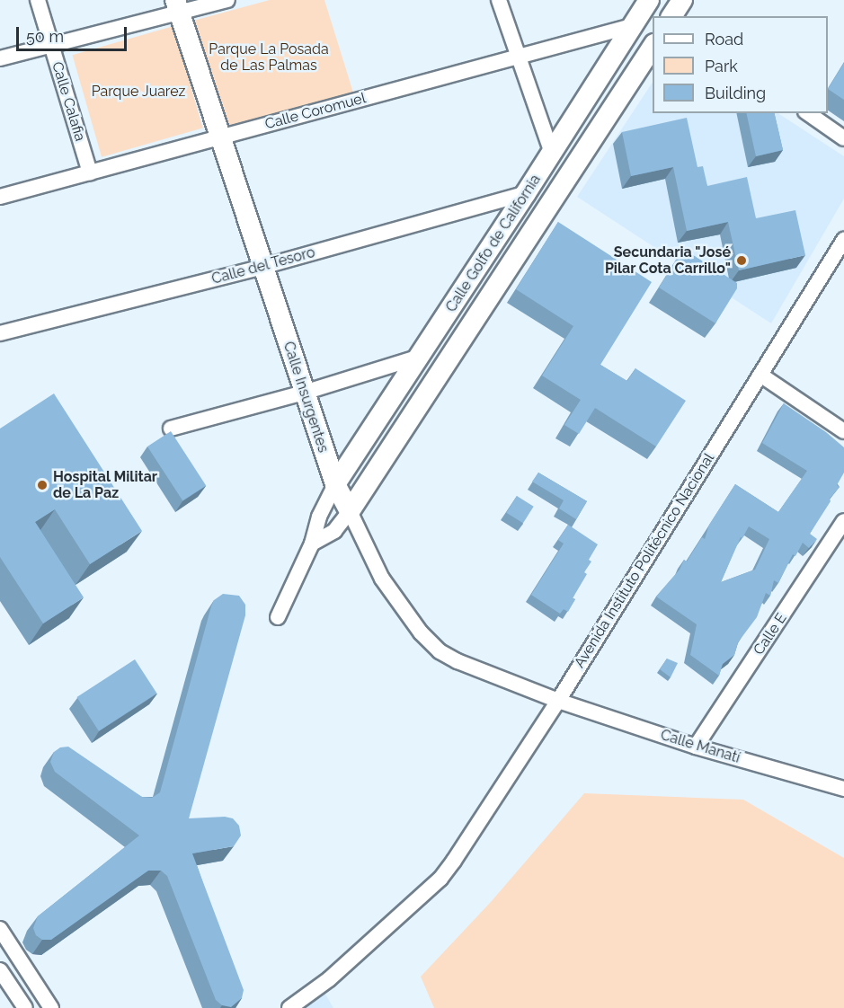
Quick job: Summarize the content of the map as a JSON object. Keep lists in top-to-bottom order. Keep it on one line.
{"streets":{"street":["Calle Calafia","Calle Coromuel","Calle Golfo de California","Calle del Tesoro","Calle Insurgentes","Avenida Instituto Politécnico Nacional","Calle E","Calle Manatí"]},"crossings":[["Calle Calafia","Calle Coromuel"],["Calle Coromuel","Calle Golfo de California"],["Calle Coromuel","Calle Insurgentes"],["Calle Golfo de California","Calle del Tesoro"],["Calle Golfo de California","Calle Insurgentes"],["Calle del Tesoro","Calle Insurgentes"],["Calle Insurgentes","Avenida Instituto Politécnico Nacional"],["Calle Insurgentes","Calle Manatí"],["Avenida Instituto Politécnico Nacional","Calle Manatí"],["Calle E","Calle Manatí"]],"parks":["Parque La Posada de Las Palmas","Parque Juarez"],"places":["Secundaria \"José Pilar Cota Carrillo\"","Hospital Militar de La Paz"],"legend":["Road","Park","Building"],"scale_bar":"50 m"}
